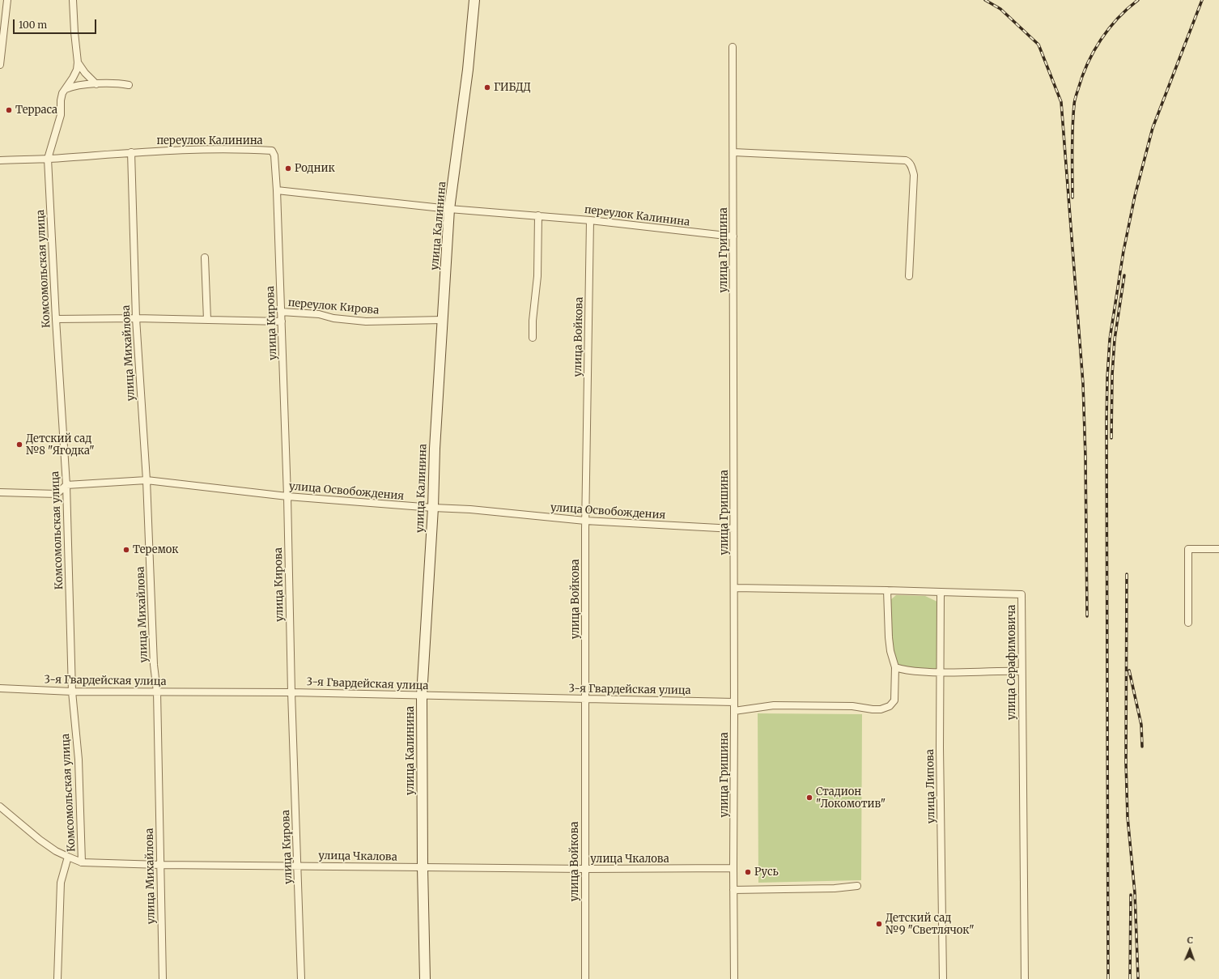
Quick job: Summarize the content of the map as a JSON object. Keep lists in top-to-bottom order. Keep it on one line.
{"streets":{"street":["переулок Калинина","улица Калинина","улица Гришина","Комсомольская улица","переулок Кирова","улица Кирова","улица Войкова","улица Михайлова","улица Освобождения","улица Серафимовича","3-я Гвардейская улица","улица Липова","улица Чкалова"]},"crossings":[["переулок Калинина","улица Калинина"],["переулок Калинина","улица Гришина"],["переулок Калинина","Комсомольская улица"],["переулок Калинина","улица Кирова"],["переулок Калинина","улица Войкова"],["переулок Калинина","улица Михайлова"],["улица Калинина","переулок Кирова"],["улица Калинина","улица Освобождения"],["улица Калинина","3-я Гвардейская улица"],["улица Калинина","улица Чкалова"],["улица Гришина","улица Освобождения"],["улица Гришина","улица Серафимовича"],["улица Гришина","3-я Гвардейская улица"],["улица Гришина","улица Чкалова"],["Комсомольская улица","улица Освобождения"],["Комсомольская улица","3-я Гвардейская улица"],["Комсомольская улица","улица Чкалова"],["переулок Кирова","улица Кирова"],["улица Кирова","улица Освобождения"],["улица Кирова","3-я Гвардейская улица"],["улица Кирова","улица Чкалова"],["улица Войкова","улица Освобождения"],["улица Войкова","3-я Гвардейская улица"],["улица Войкова","улица Чкалова"],["улица Михайлова","улица Освобождения"],["улица Михайлова","3-я Гвардейская улица"],["улица Михайлова","улица Чкалова"],["улица Серафимовича","улица Липова"]],"places":["ГИБДД","Терраса","Родник","Детский сад №8 \"Ягодка\"","Теремок","Стадион \"Локомотив\"","Русь","Детский сад №9 \"Светлячок\""],"scale_bar":"100 m","north":"top"}
